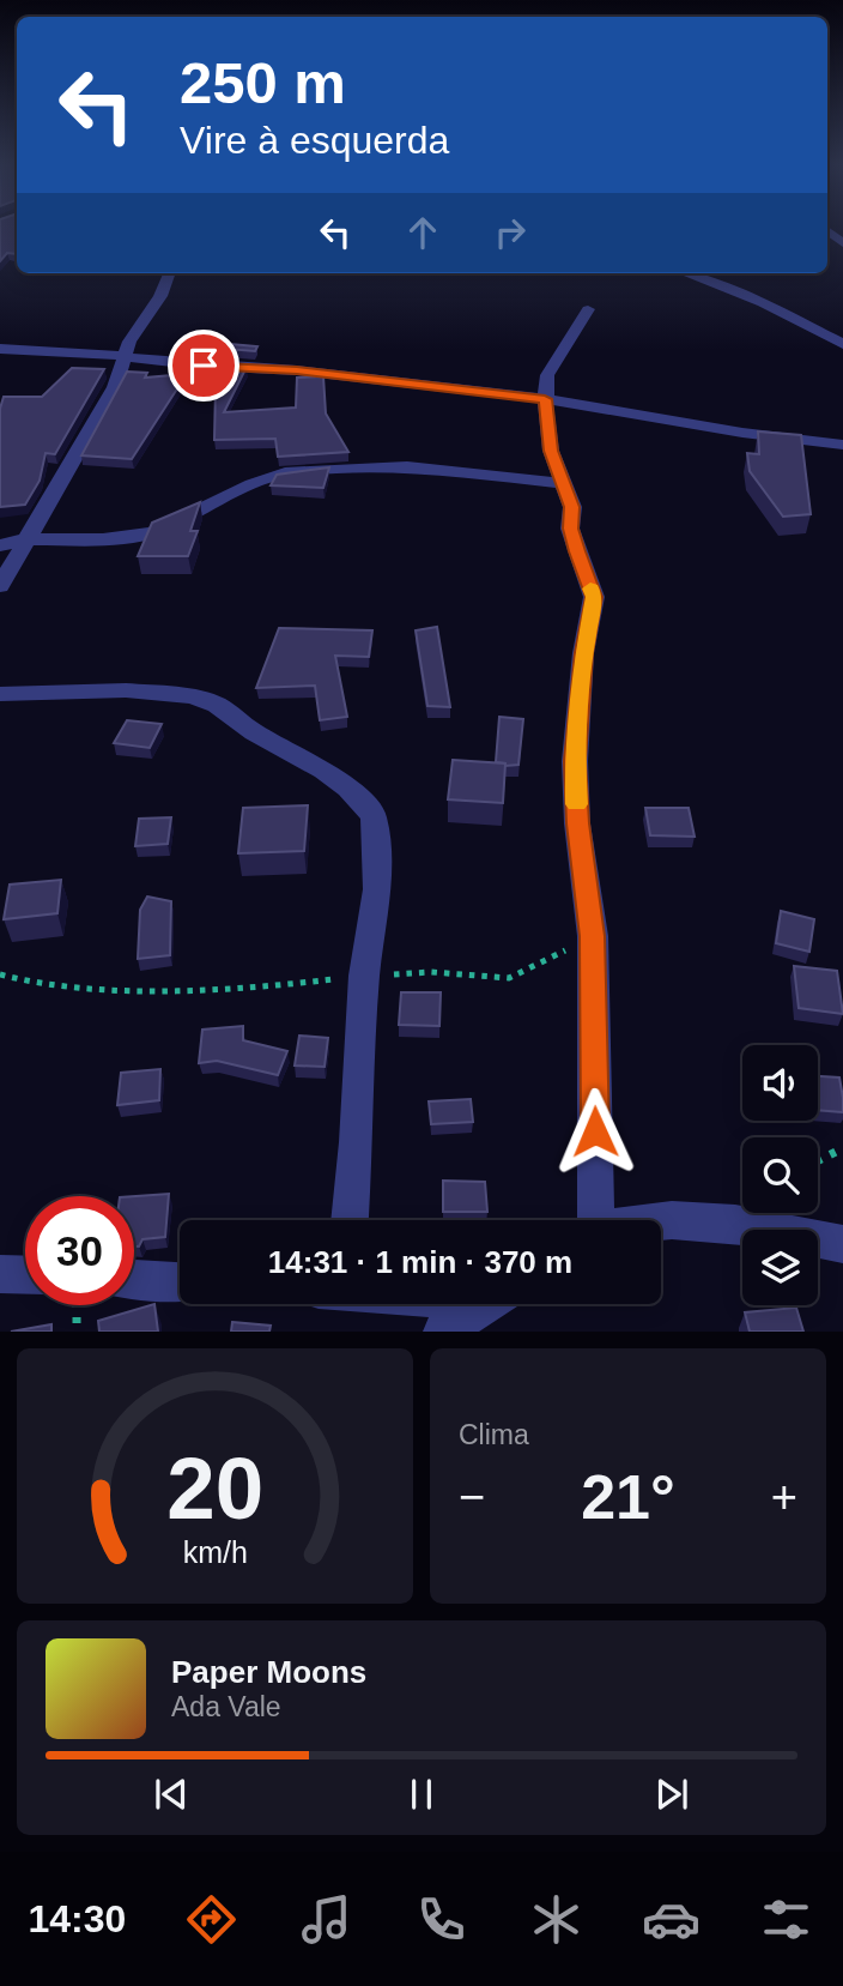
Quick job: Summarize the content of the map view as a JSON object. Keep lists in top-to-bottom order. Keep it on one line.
{"page":{"turn":["250 m","Vire à esquerda"],"limit":"30","trip":"14:31 · 1 min · 370 m","tile":"Clima","heat":["−","21°","+"],"song":["Paper Moons","Ada Vale"],"tabs":"14:30","gauge":["20","km/h"]}}
